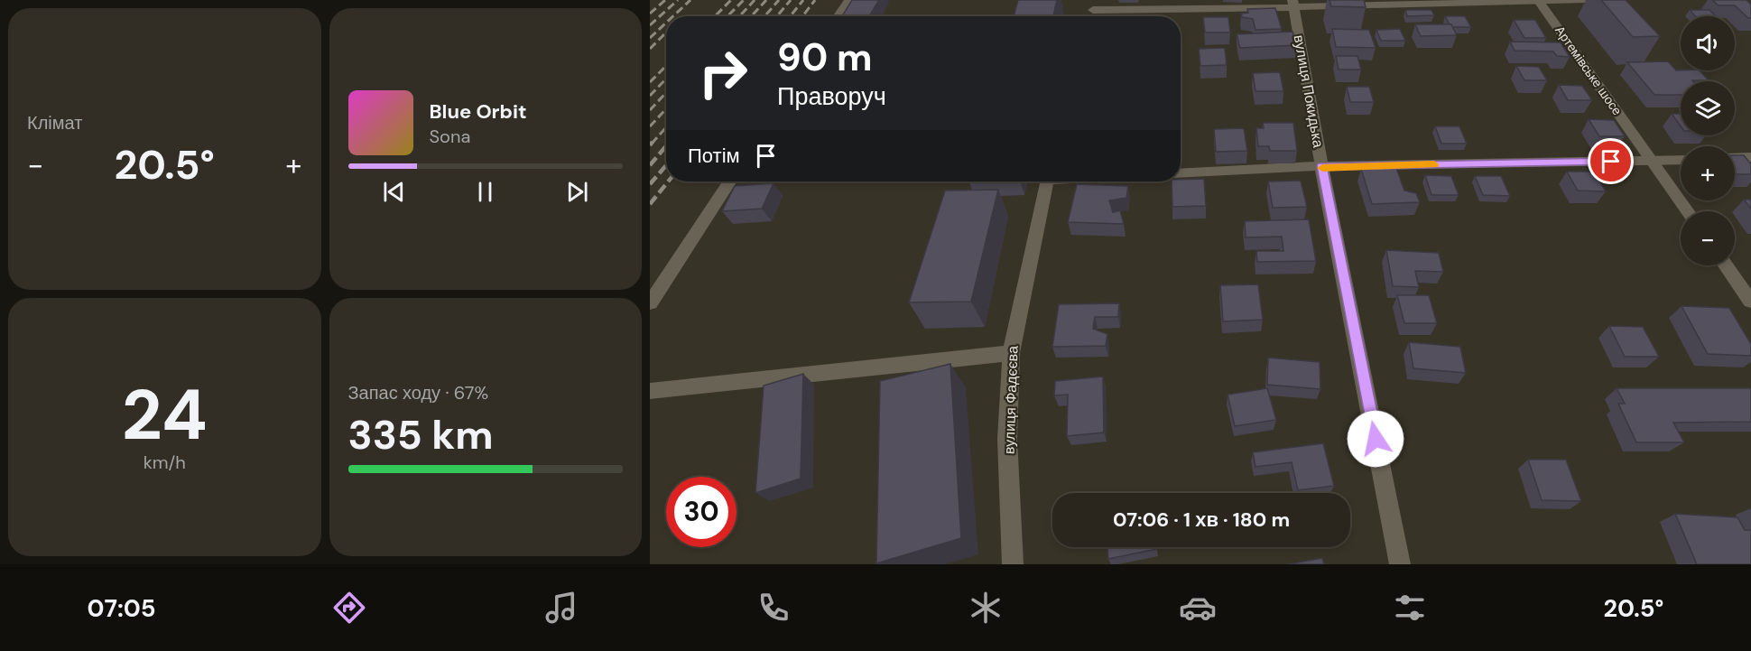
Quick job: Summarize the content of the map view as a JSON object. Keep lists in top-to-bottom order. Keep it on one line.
{"streets":{"street":["Артемівське шосе","вулиця Покидька","вулиця Фадєєва"]},"page":{"tile":["Клімат",["24","km/h"],["Запас ходу · 67%","335 km"]],"map_buttons":["+","−"],"turn":["90 m","Праворуч"],"song":["Blue Orbit","Sona"],"then":"Потім","heat":["−","20.5°","+"],"limit":"30","trip":"07:06 · 1 хв · 180 m","tabs":["07:05","20.5°"]}}
